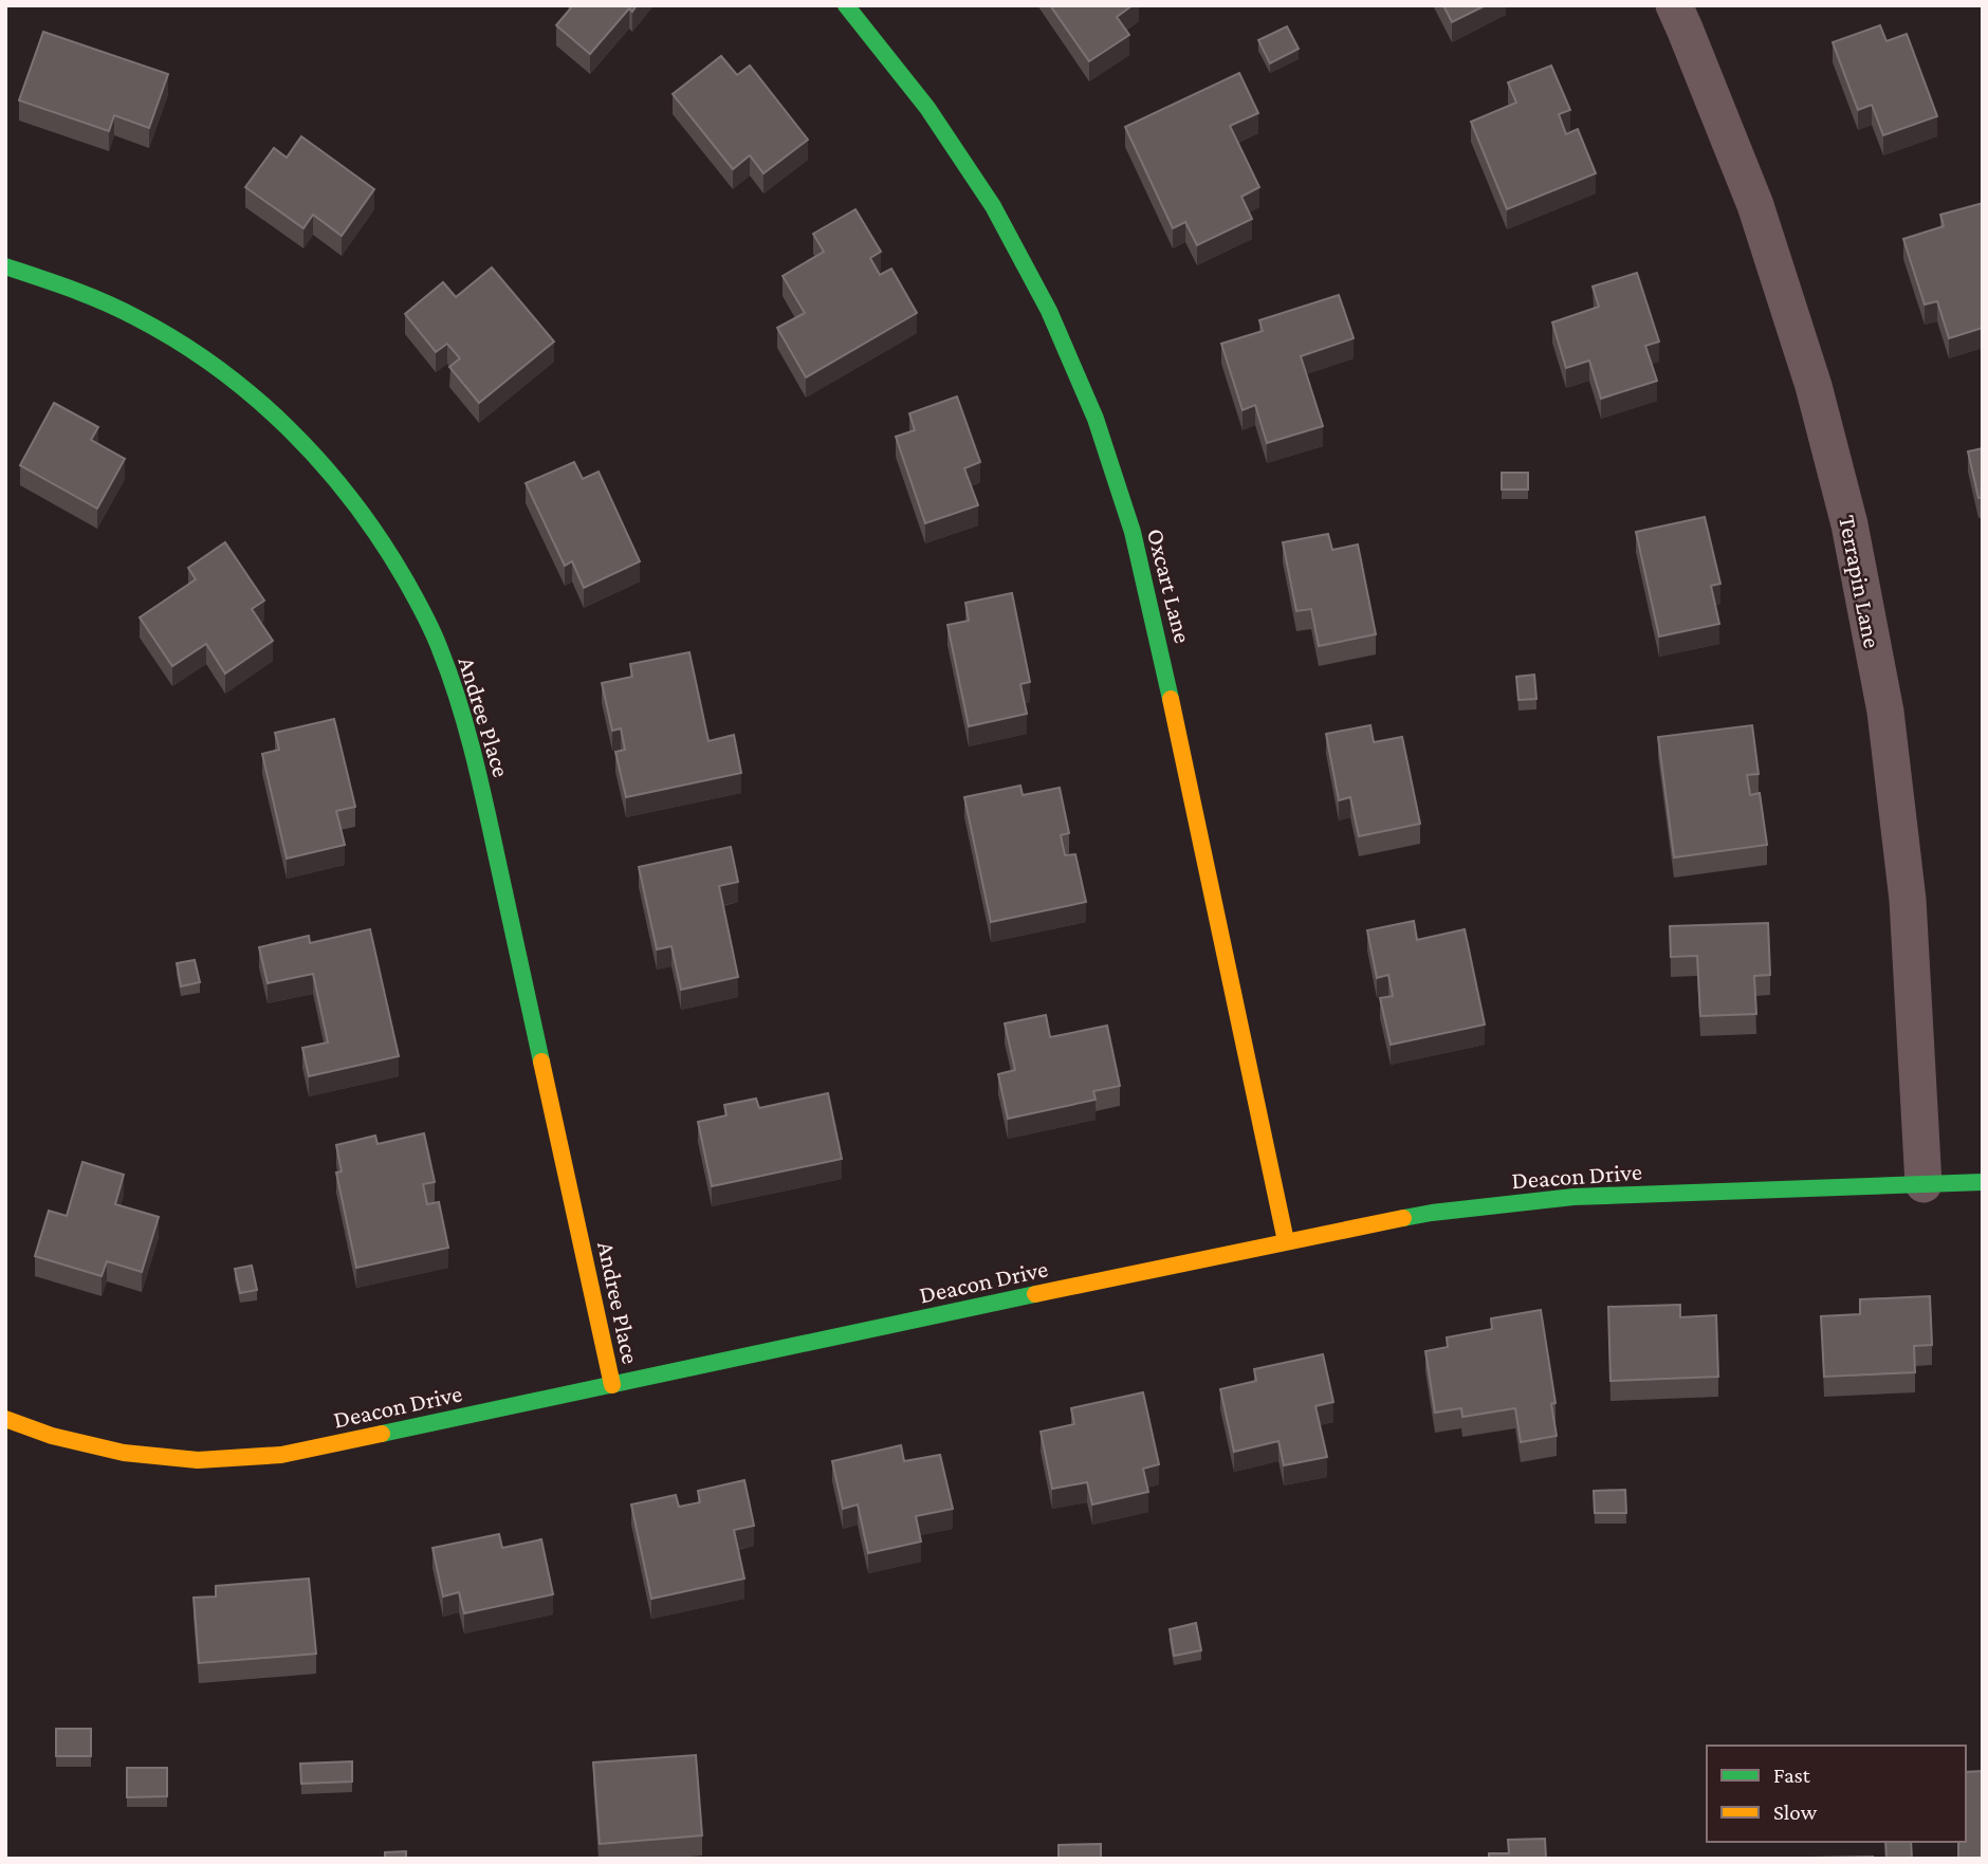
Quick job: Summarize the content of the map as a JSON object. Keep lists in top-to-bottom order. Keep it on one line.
{"streets":{"street":["Terrapin Lane","Oxcart Lane","Andree Place","Deacon Drive"]},"crossings":[["Terrapin Lane","Deacon Drive"],["Oxcart Lane","Deacon Drive"],["Andree Place","Deacon Drive"]],"legend":["Fast","Slow"]}
